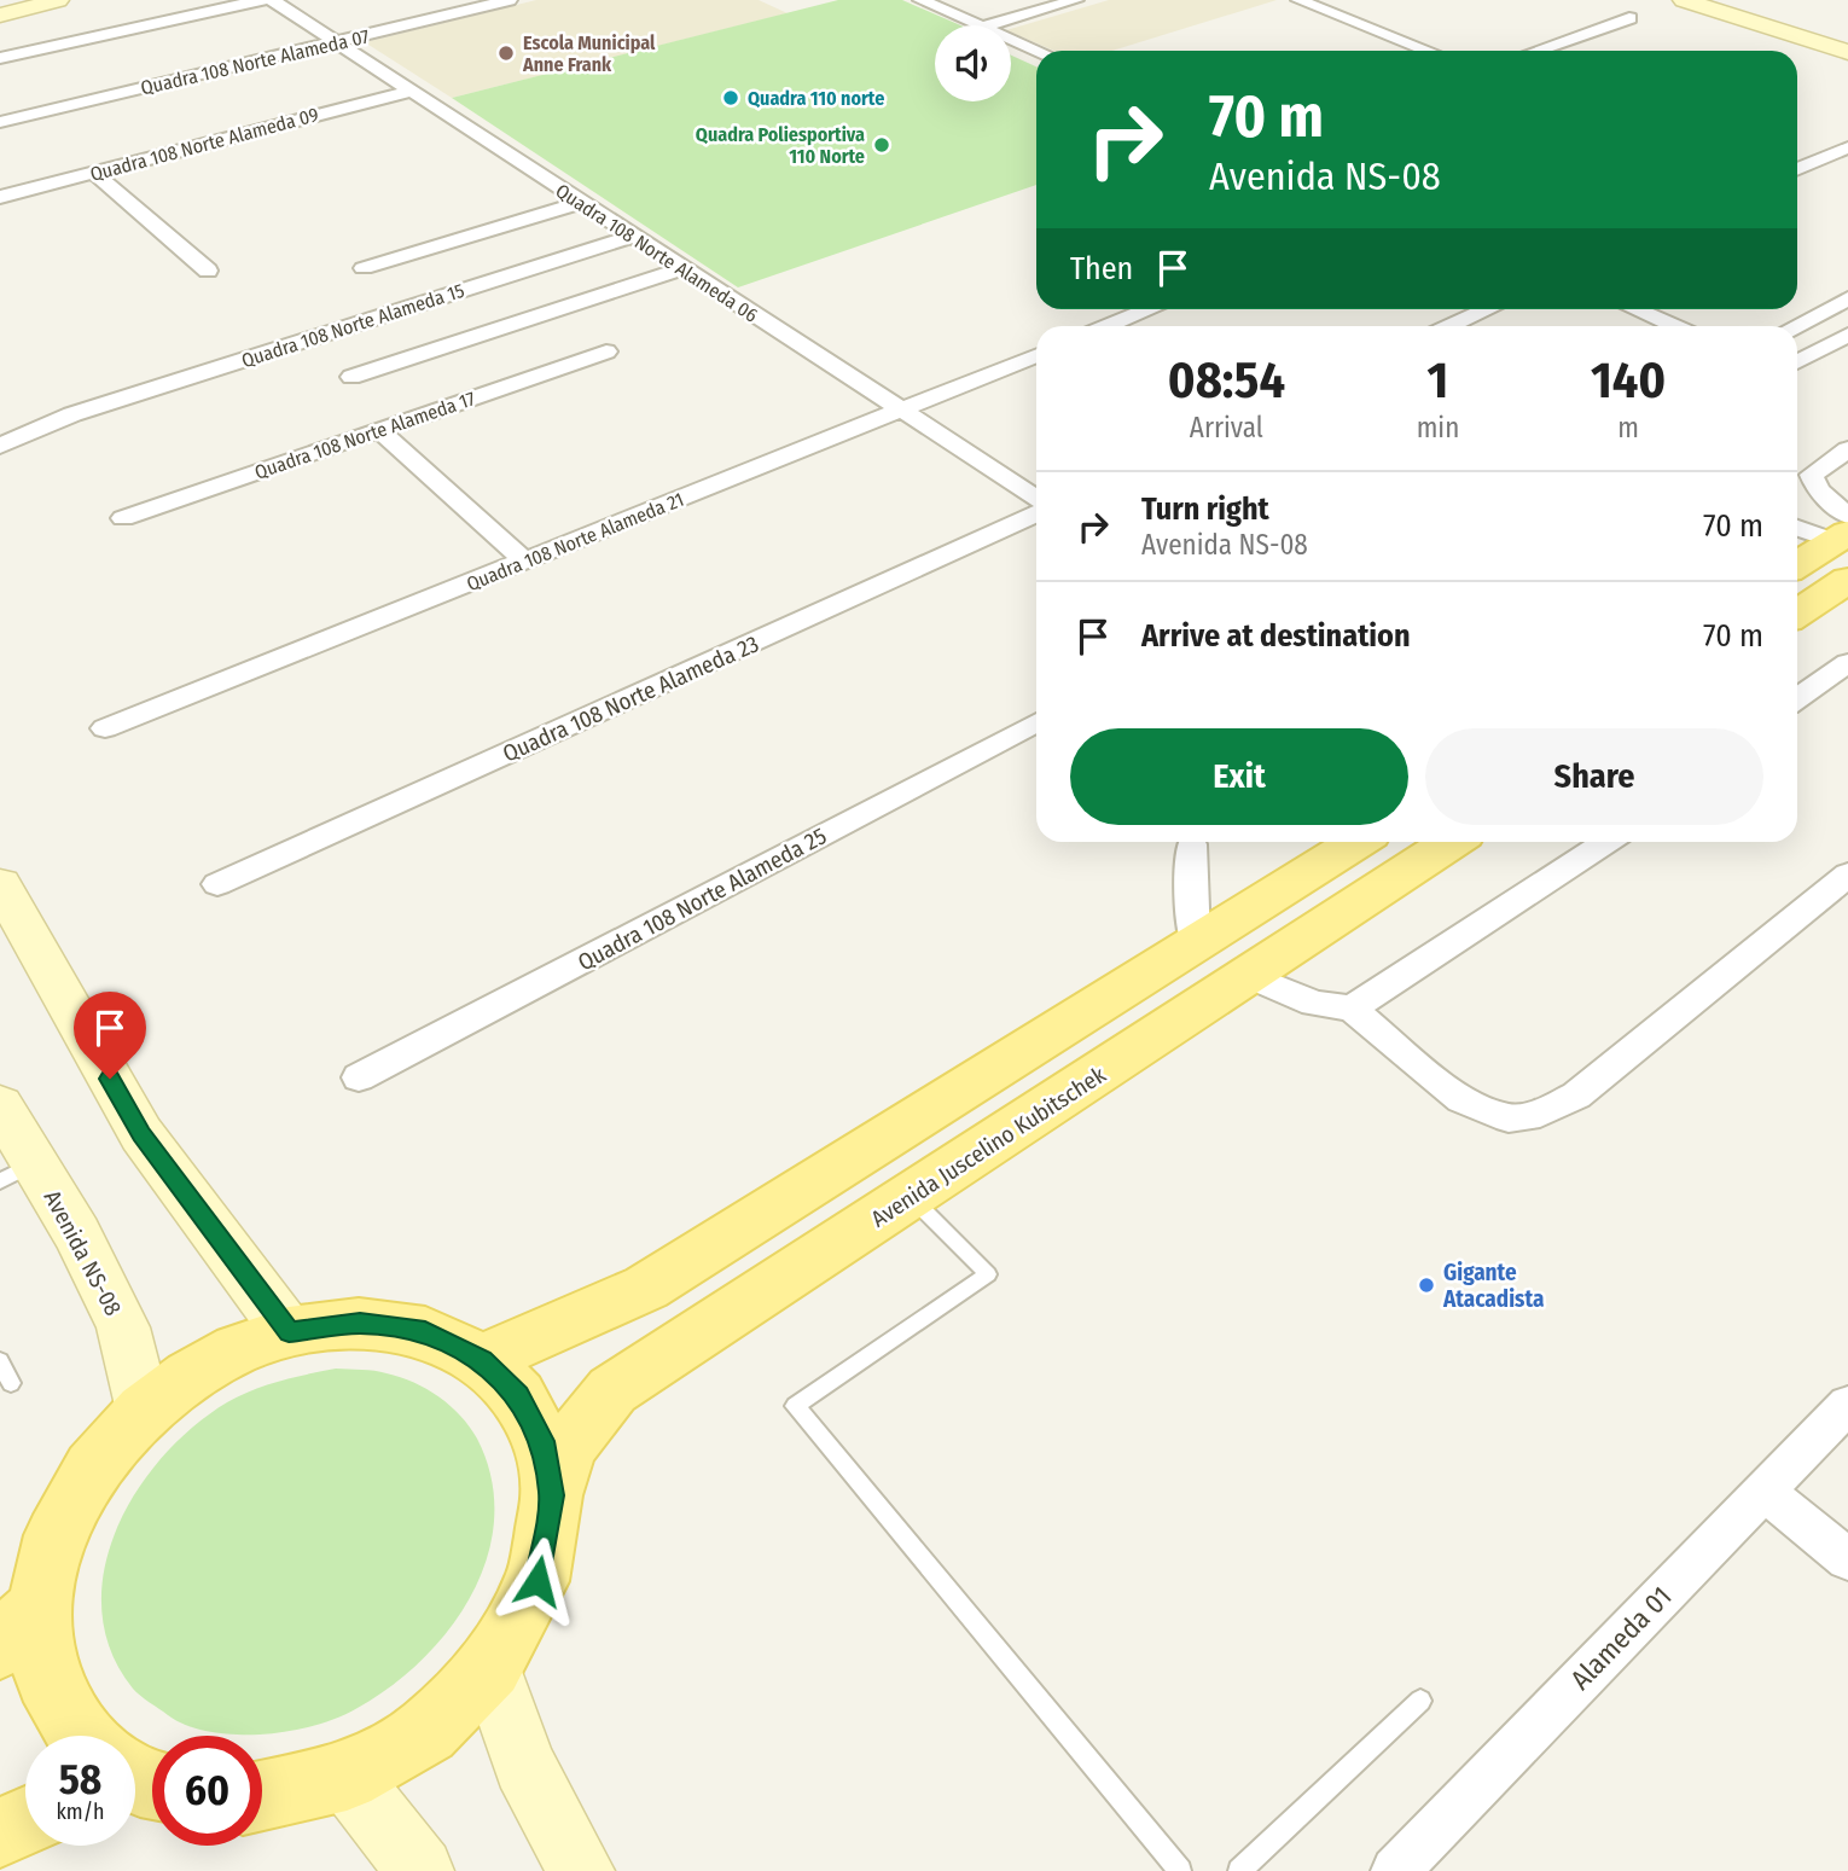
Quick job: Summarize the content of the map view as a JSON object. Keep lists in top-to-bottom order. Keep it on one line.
{"streets":{"main road":["Avenida Juscelino Kubitschek"],"street":["Quadra 108 Norte Alameda 07","Quadra 108 Norte Alameda 09","Quadra 108 Norte Alameda 06","Quadra 108 Norte Alameda 15","Quadra 108 Norte Alameda 17","Quadra 108 Norte Alameda 21","Quadra 108 Norte Alameda 23","Quadra 108 Norte Alameda 25","Avenida NS-08","Alameda 01"]},"crossings":[["Quadra 108 Norte Alameda 07","Quadra 108 Norte Alameda 06"],["Quadra 108 Norte Alameda 09","Quadra 108 Norte Alameda 06"],["Quadra 108 Norte Alameda 06","Quadra 108 Norte Alameda 15"],["Quadra 108 Norte Alameda 06","Quadra 108 Norte Alameda 21"]],"places":["Escola Municipal Anne Frank","Quadra 110 norte","Quadra Poliesportiva 110 Norte","Gigante Atacadista"],"page":{"turn":["70 m","Avenida NS-08"],"then":"Then","eta":["08:54","Arrival","1","min","140","m"],"list":[{"name":"Turn right","note":"Avenida NS-08","value":"70 m"},{"name":"Arrive at destination","value":"70 m"}],"buttons":["Exit","Share"],"speed":"58 km/h","limit":"60"}}
